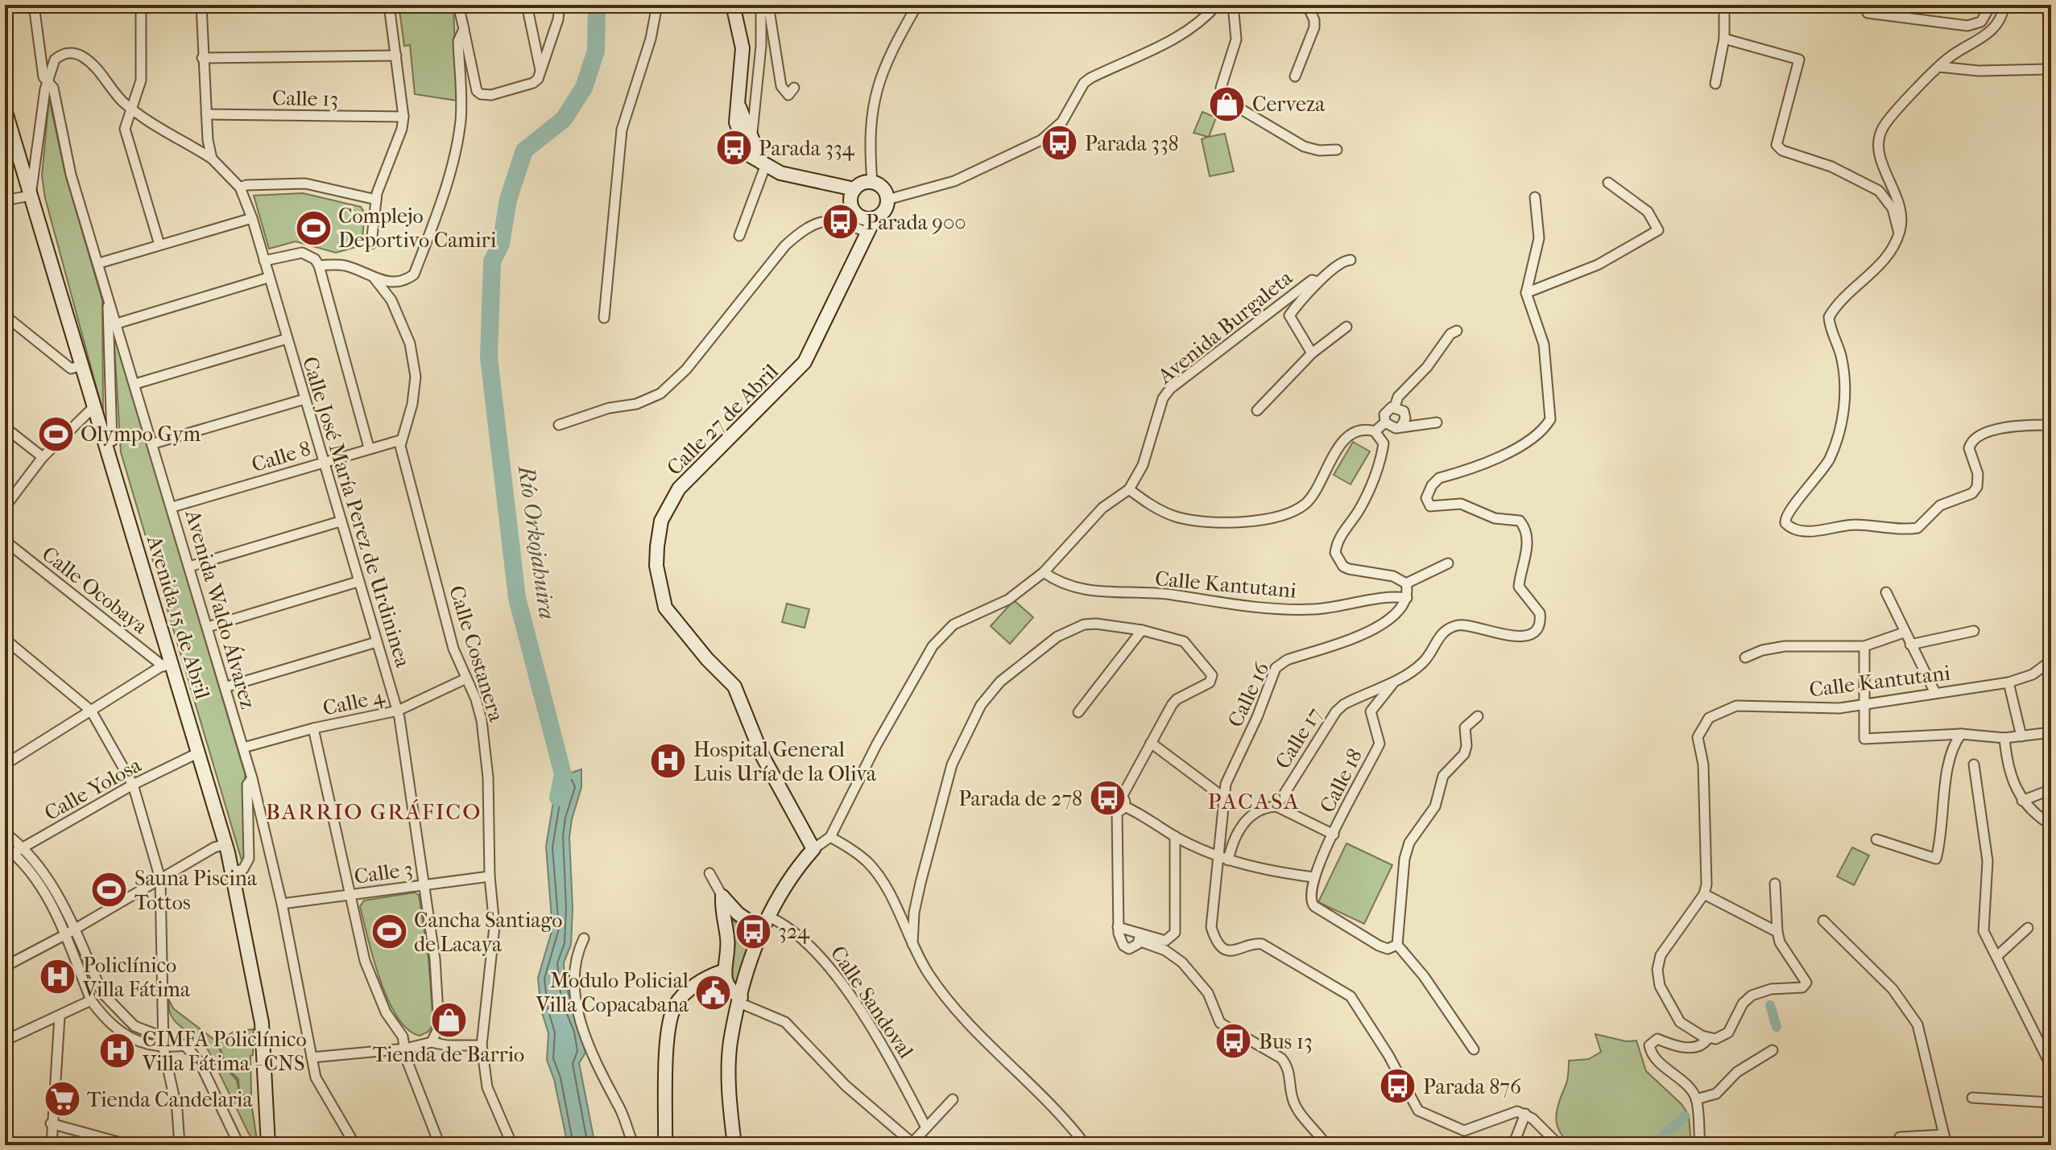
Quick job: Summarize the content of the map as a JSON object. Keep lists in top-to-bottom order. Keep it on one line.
{"streets":{"main road":["Calle 27 de Abril","Avenida 15 de Abril"],"street":["Calle 13","Avenida Burgaleta","Calle 8","Calle José María Perez de Urdininea","Calle Kantutani","Calle Ocobaya","Avenida Waldo Álvarez","Calle Costanera","Calle 16","Calle 4","Calle 17","Calle 18","Calle Yolosa","Calle 3","Calle Sandoval"]},"crossings":[["Avenida Burgaleta","Calle 27 de Abril"],["Avenida Burgaleta","Calle Kantutani"],["Calle 8","Calle José María Perez de Urdininea"],["Calle 8","Avenida Waldo Álvarez"],["Calle 8","Calle Costanera"],["Calle José María Perez de Urdininea","Avenida Waldo Álvarez"],["Calle José María Perez de Urdininea","Calle 4"],["Calle José María Perez de Urdininea","Calle 3"],["Calle Kantutani","Calle 16"],["Calle Ocobaya","Avenida 15 de Abril"],["Avenida Waldo Álvarez","Calle 4"],["Avenida Waldo Álvarez","Calle 3"],["Avenida 15 de Abril","Calle Yolosa"],["Calle Costanera","Calle 4"],["Calle Costanera","Calle 3"],["Calle 17","Calle 18"]],"districts":["PACASA","BARRIO GRÁFICO"],"water":["Río Orkojahuira"],"places":{"shop":["Cerveza","Tienda de Barrio"],"bus stop":["Parada 338","Parada 334","Parada 900","Parada de 278","324","Bus 13","Parada 876"],"sports":["Complejo Deportivo Camiri","Olympo Gym","Sauna Piscina Tottos","Cancha Santiago de Lacaya"],"hospital":["Hospital General Luis Uría de la Oliva","Policlínico Villa Fátima","CIMFA Policlínico Villa Fátima - CNS"],"public building":["Modulo Policial Villa Copacabana"],"supermarket":["Tienda Candelaria"]}}
